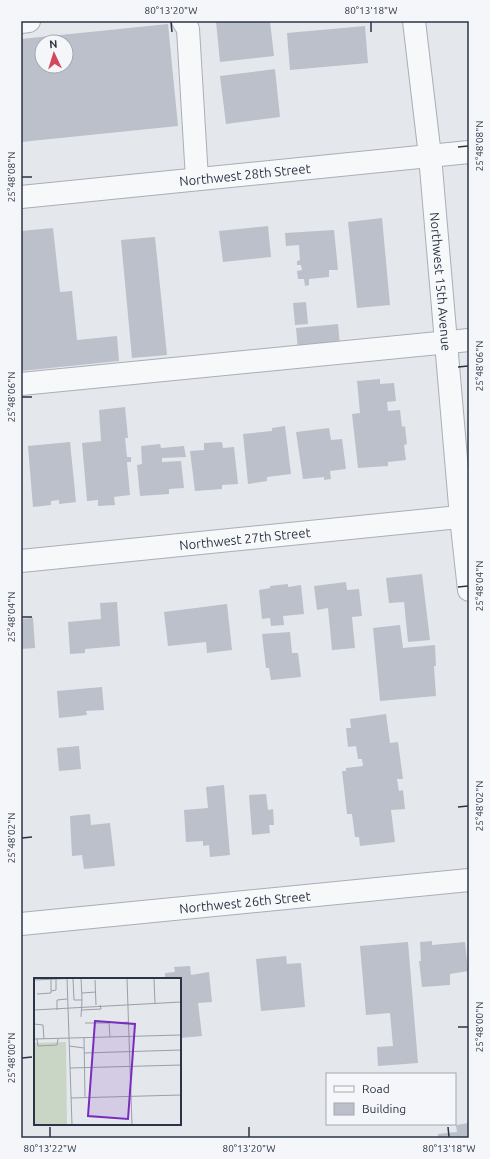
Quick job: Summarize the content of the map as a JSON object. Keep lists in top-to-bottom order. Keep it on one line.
{"streets":{"street":["Northwest 28th Street","Northwest 15th Avenue","Northwest 27th Street","Northwest 26th Street"]},"crossings":[["Northwest 28th Street","Northwest 15th Avenue"],["Northwest 15th Avenue","Northwest 27th Street"]],"legend":["Road","Building"],"north":"top","coordinates":["80°13'20\"W","80°13'18\"W","25°48'08\"N","25°48'06\"N","25°48'04\"N","25°48'02\"N","25°48'00\"N","80°13'22\"W"]}
